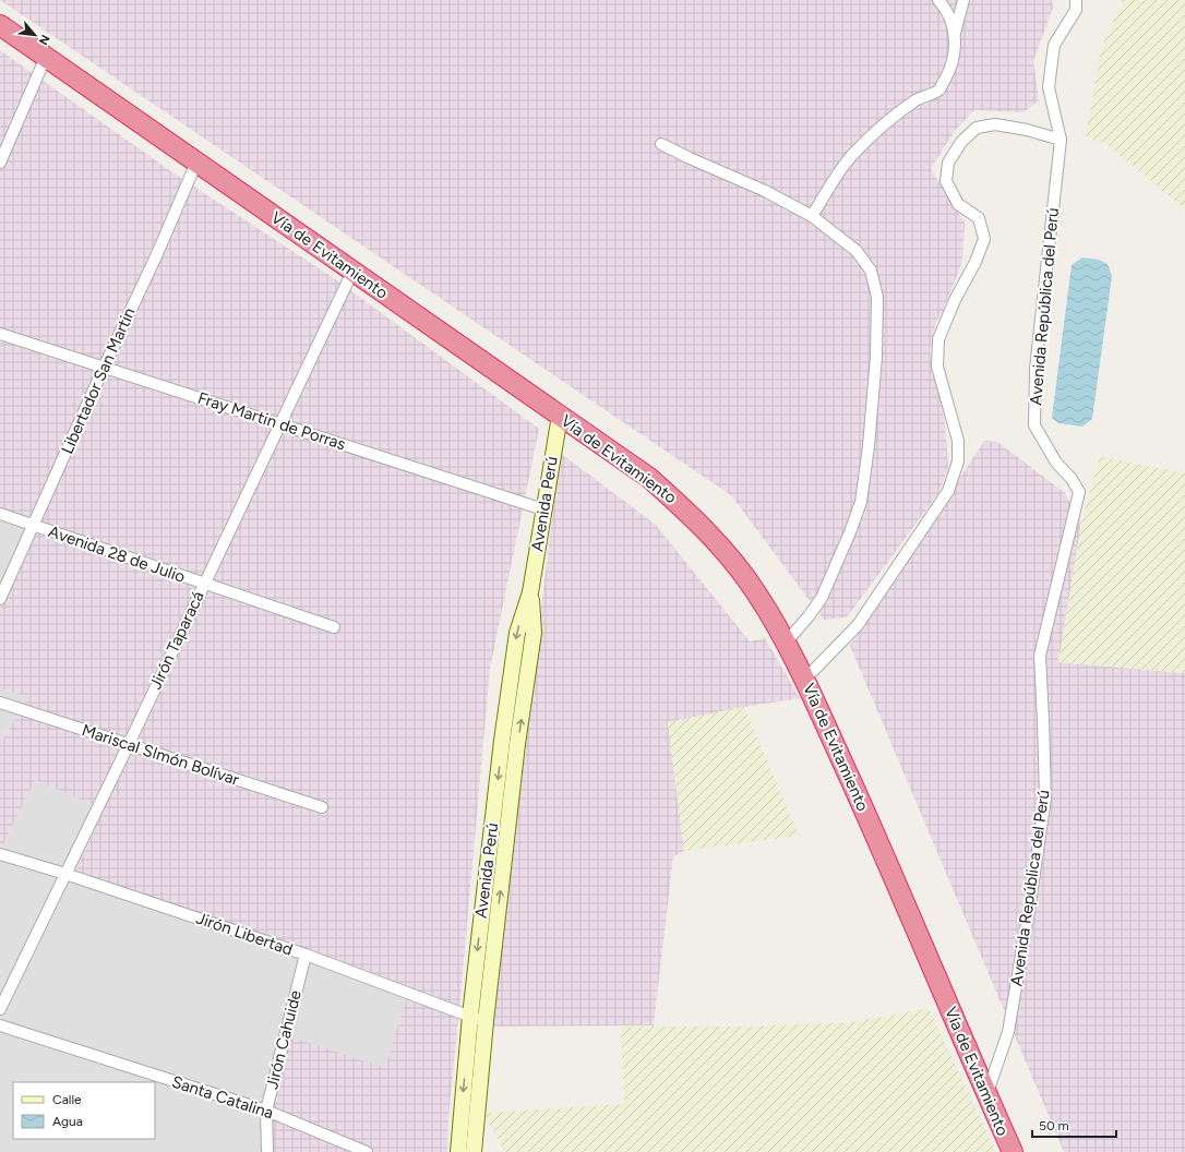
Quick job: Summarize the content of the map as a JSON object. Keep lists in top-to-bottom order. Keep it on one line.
{"streets":{"highway":["Vía de Evitamiento"],"main road":["Avenida Perú"],"street":["Avenida República del Perú","Libertador San Martin","Fray Martin de Porras","Avenida 28 de Julio","Jirón Taparacá","Mariscal SImón Bolívar","Jirón Libertad","Jirón Cahuide","Santa Catalina"]},"crossings":[["Vía de Evitamiento","Avenida República del Perú"],["Vía de Evitamiento","Libertador San Martin"],["Vía de Evitamiento","Avenida Perú"],["Vía de Evitamiento","Jirón Taparacá"],["Libertador San Martin","Fray Martin de Porras"],["Libertador San Martin","Avenida 28 de Julio"],["Fray Martin de Porras","Avenida Perú"],["Fray Martin de Porras","Jirón Taparacá"],["Avenida Perú","Jirón Libertad"],["Avenida 28 de Julio","Jirón Taparacá"],["Jirón Taparacá","Mariscal SImón Bolívar"],["Jirón Taparacá","Jirón Libertad"],["Jirón Libertad","Jirón Cahuide"],["Jirón Cahuide","Santa Catalina"]],"legend":["Calle","Agua"],"scale_bar":"50 m","north":"bottom right"}
